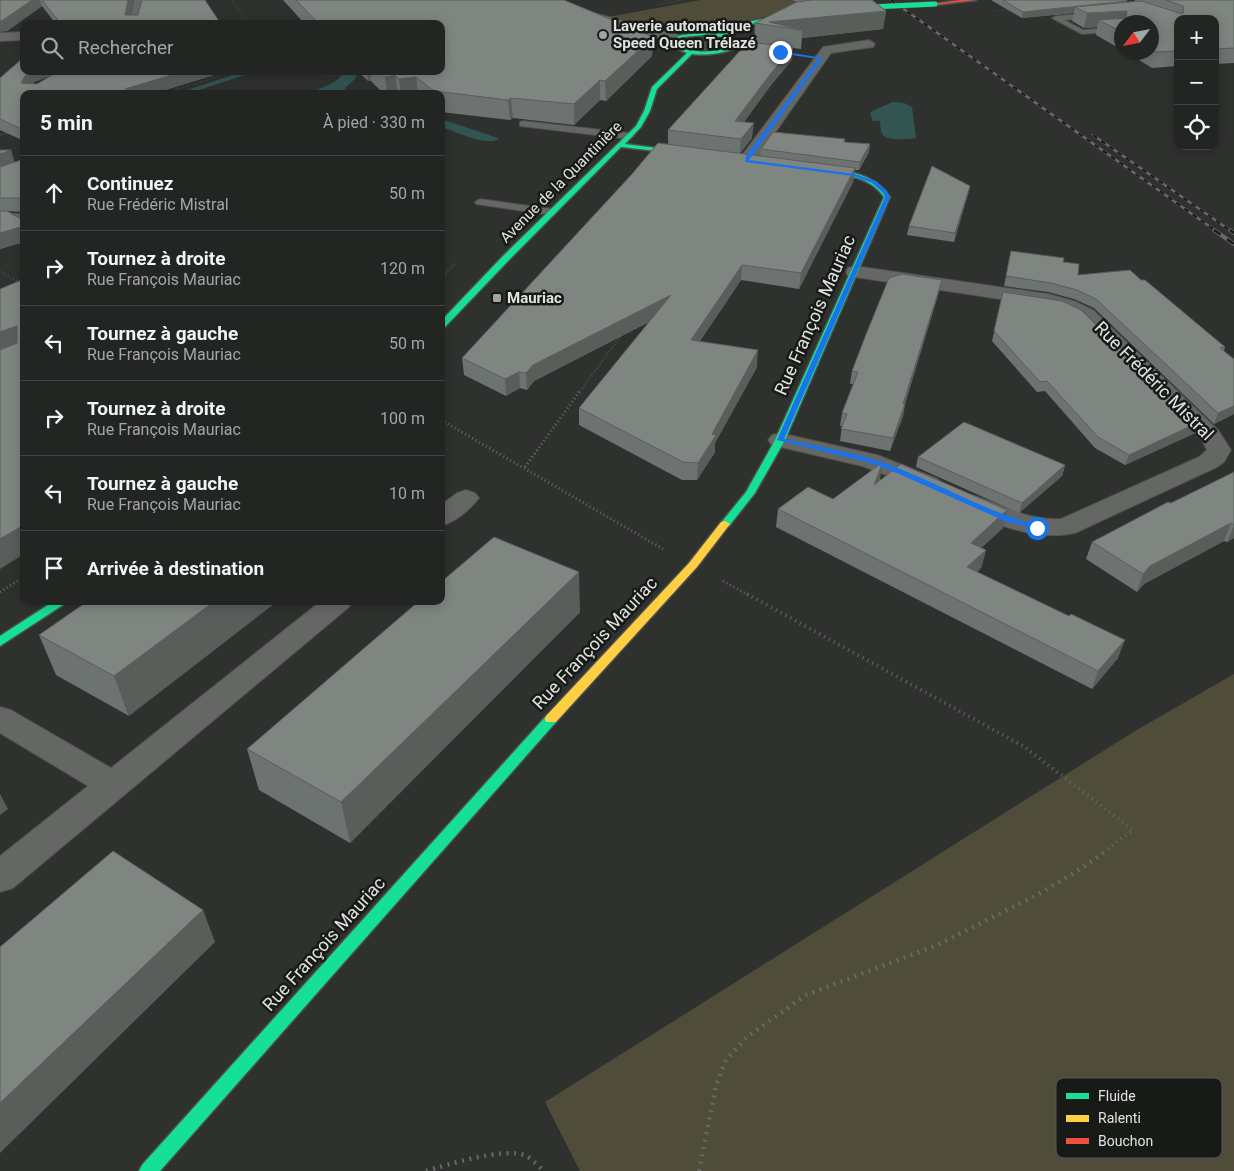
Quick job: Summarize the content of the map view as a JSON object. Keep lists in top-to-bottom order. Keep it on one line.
{"streets":{"street":["Avenue de la Quantinière","Rue François Mauriac","Rue Frédéric Mistral"]},"crossings":[["Rue François Mauriac","Rue Frédéric Mistral"]],"places":{"other":["Laverie automatique Speed Queen Trélazé"],"transit":["Mauriac"]},"legend":["Fluide","Ralenti","Bouchon"],"north":"bottom left","page":{"map_buttons":["+","−"],"search":"Rechercher","heading":["5 min","À pied · 330 m"],"list":[["Continuez","Rue Frédéric Mistral","50 m"],["Tournez à droite","Rue François Mauriac","120 m"],["Tournez à gauche","Rue François Mauriac","50 m"],["Tournez à droite","Rue François Mauriac","100 m"],["Tournez à gauche","Rue François Mauriac","10 m"],"Arrivée à destination"]}}
